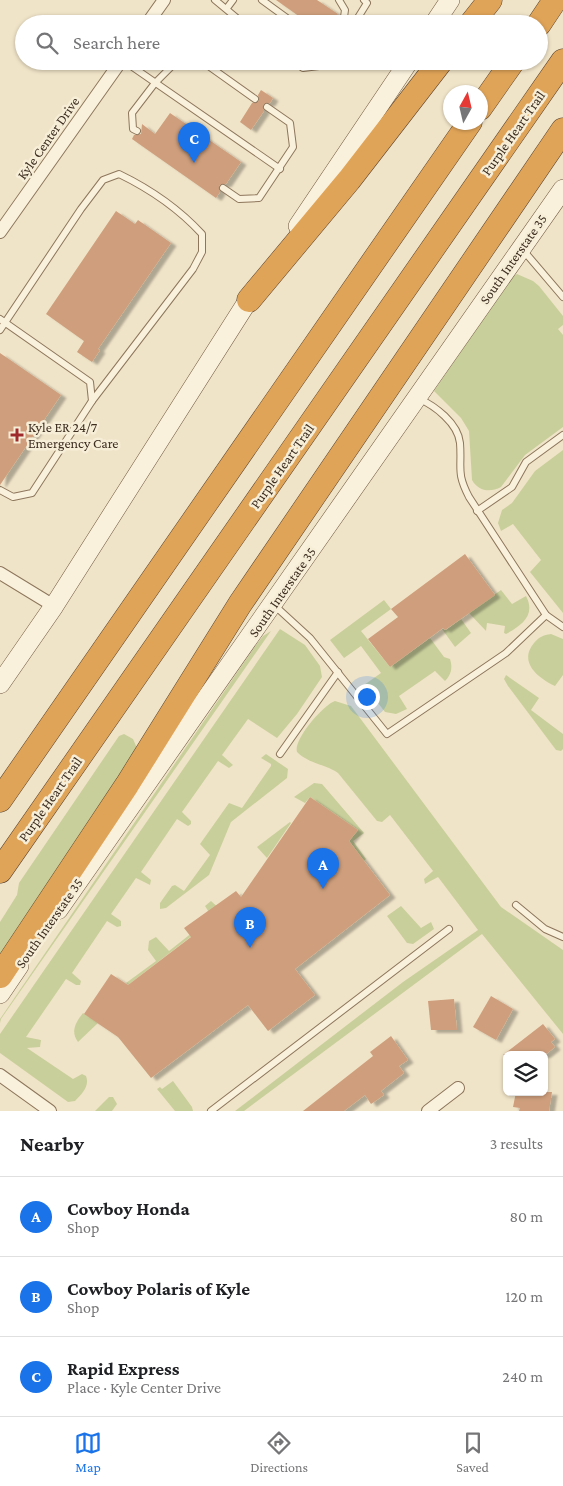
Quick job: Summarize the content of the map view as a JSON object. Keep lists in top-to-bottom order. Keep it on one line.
{"streets":{"highway":["Purple Heart Trail"],"main road":["South Interstate 35"],"street":["Kyle Center Drive"]},"places":{"health":["Kyle ER 24/7 Emergency Care"]},"north":"top","page":{"search":"Search here","pins":["C","A","B"],"heading":["Nearby","3 results"],"list":[{"mark":"A","name":"Cowboy Honda","note":"Shop","value":"80 m"},{"mark":"B","name":"Cowboy Polaris of Kyle","note":"Shop","value":"120 m"},{"mark":"C","name":"Rapid Express","note":"Place · Kyle Center Drive","value":"240 m"}],"nav":["Map","Directions","Saved"]}}
